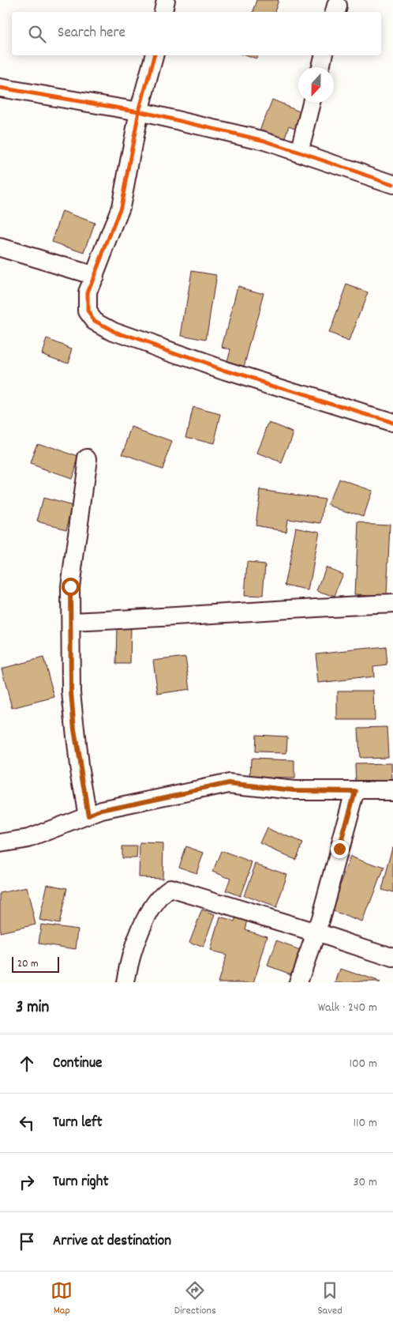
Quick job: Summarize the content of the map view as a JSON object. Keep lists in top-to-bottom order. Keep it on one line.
{"scale_bar":"20 m","north":"bottom","page":{"search":"Search here","scale":"20 m","heading":["3 min","Walk · 240 m"],"list":[["Continue","100 m"],["Turn left","110 m"],["Turn right","30 m"],"Arrive at destination"],"nav":["Map","Directions","Saved"]}}
